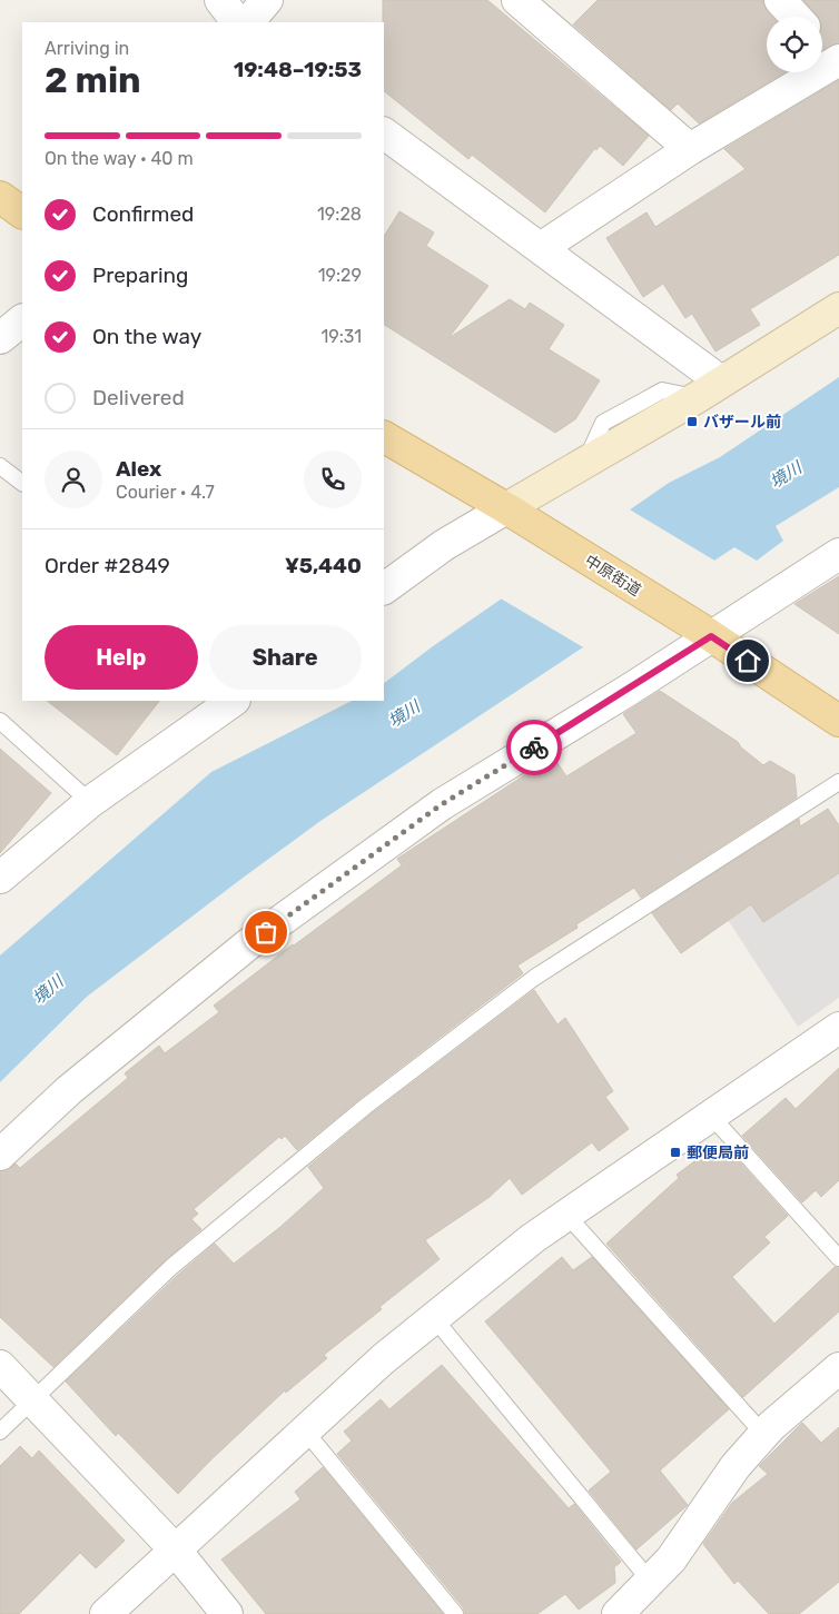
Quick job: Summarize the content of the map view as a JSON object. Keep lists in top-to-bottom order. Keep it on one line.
{"streets":{"main road":["中原街道"]},"water":["境川"],"places":{"transit":["バザール前","郵便局前"]},"page":{"heading":["2 min","Arriving in","19:48–19:53"],"panel":["Alex","Courier · 4.7","Order #2849","¥5,440"],"bar":"On the way · 40 m","list":[["Confirmed","19:28"],["Preparing","19:29"],["On the way","19:31"],"Delivered"],"buttons":["Help","Share"]}}
